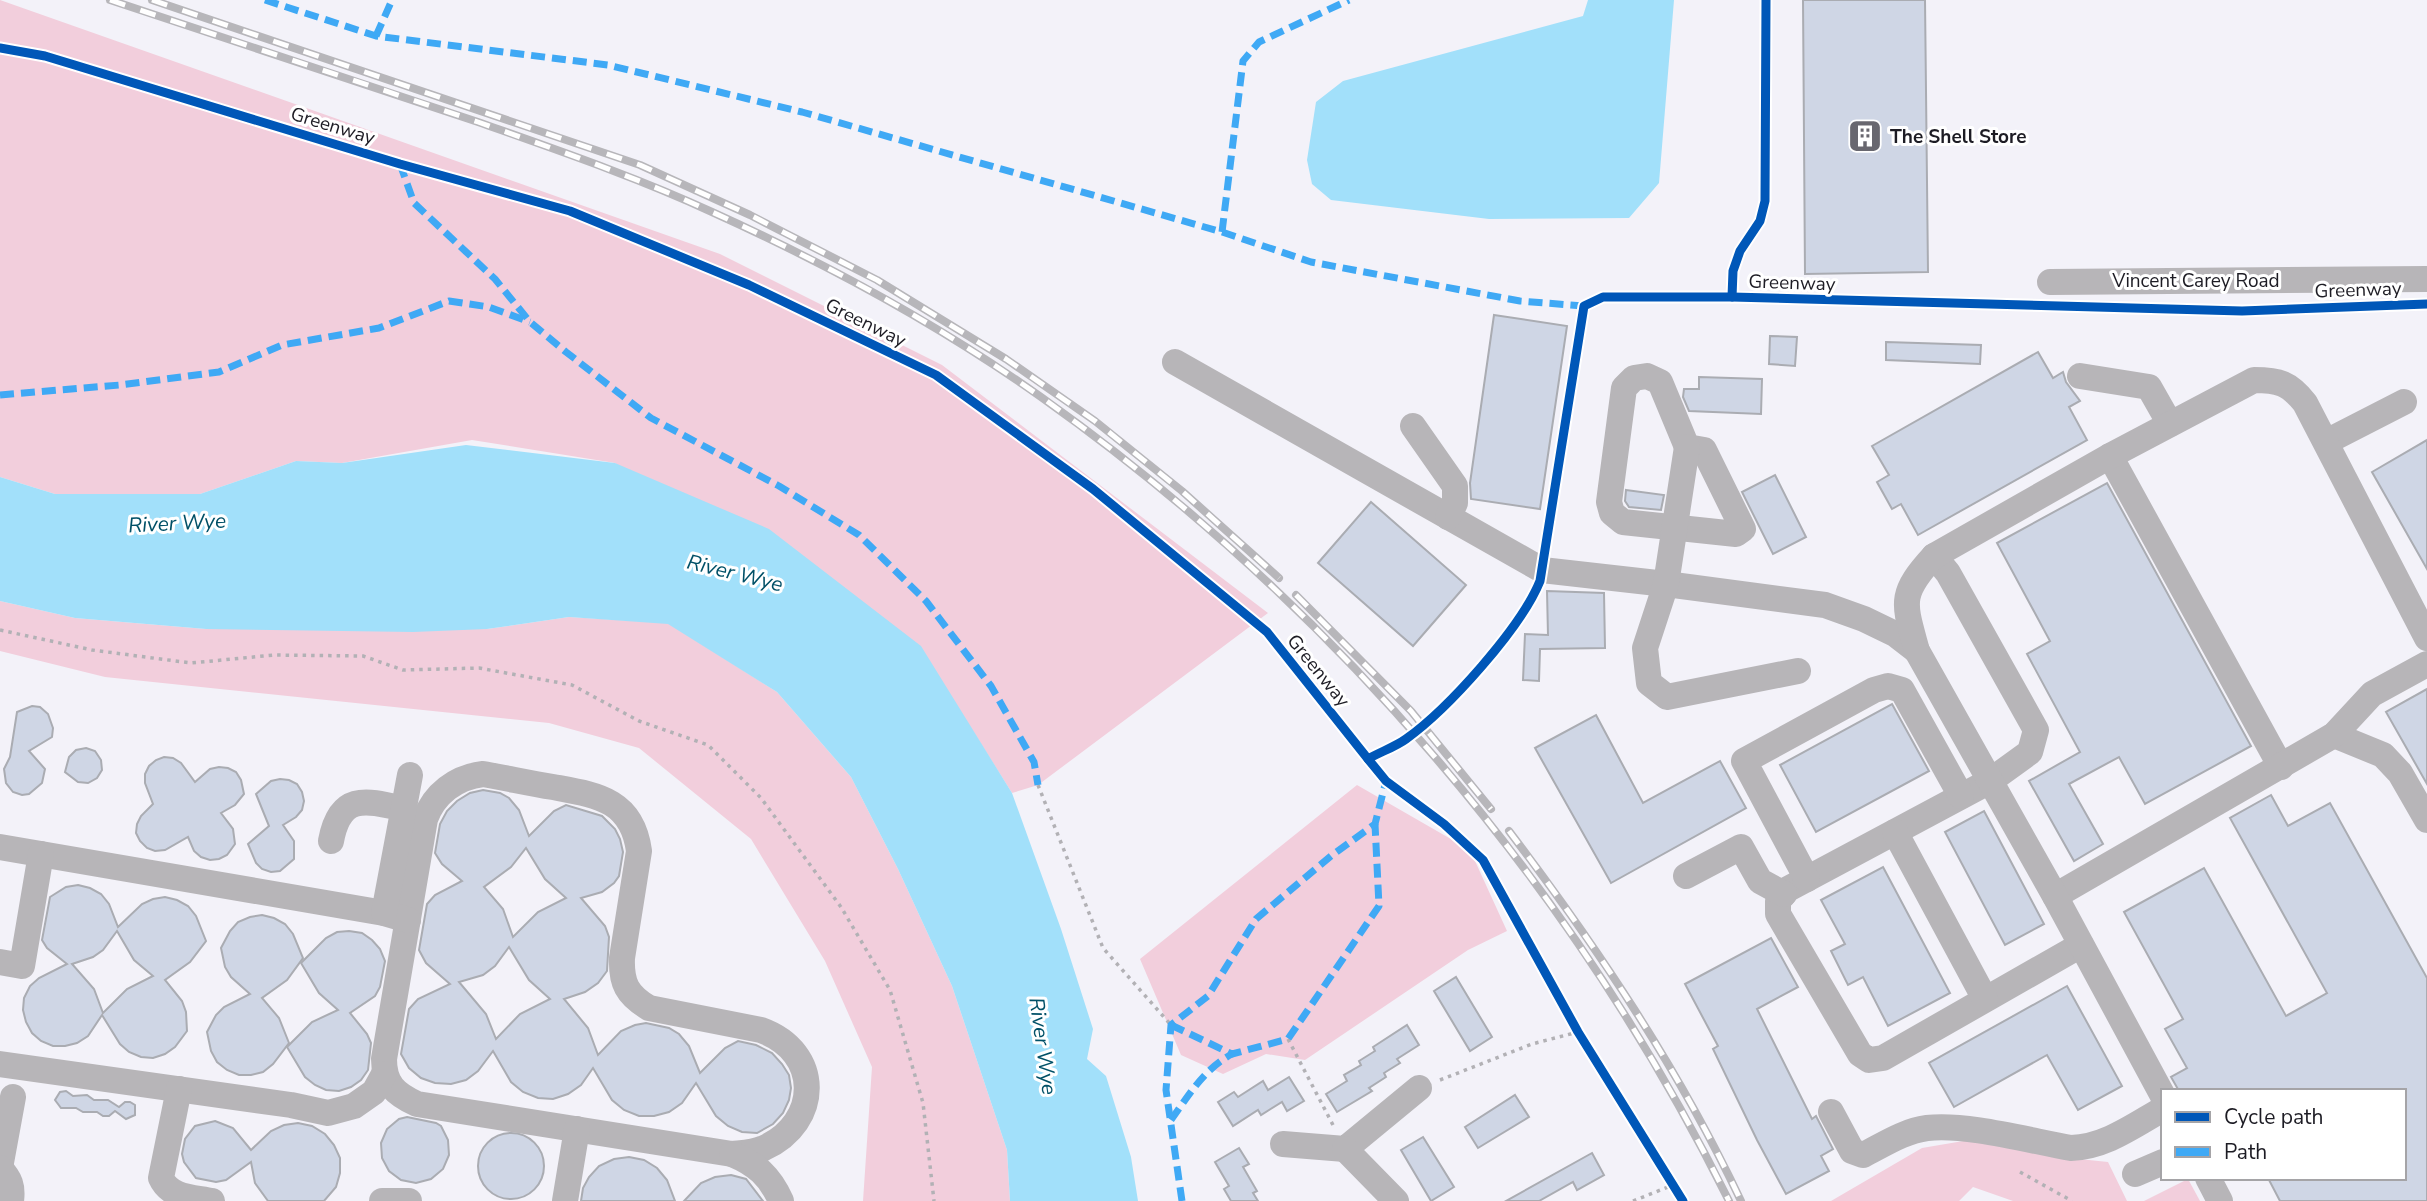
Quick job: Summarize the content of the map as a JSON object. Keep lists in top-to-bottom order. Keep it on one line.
{"streets":{"street":["Vincent Carey Road"],"cycle path":["Greenway"]},"water":["River Wye"],"places":{"building":["The Shell Store"]},"legend":["Cycle path","Path"]}
